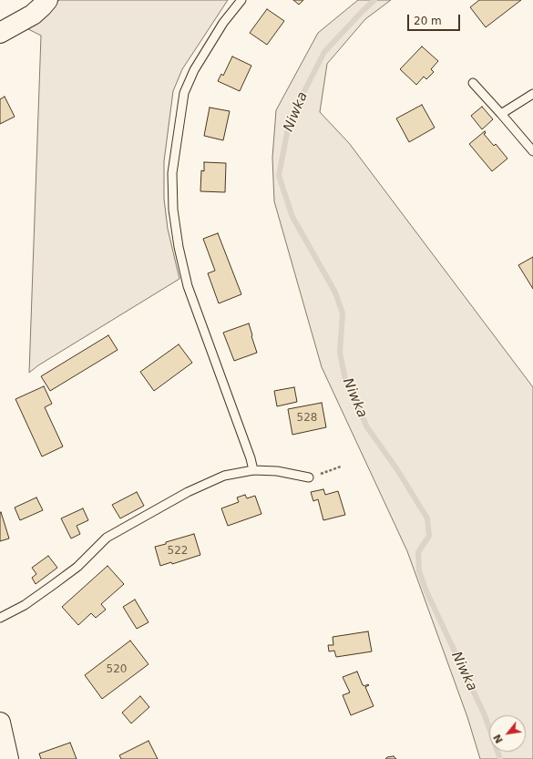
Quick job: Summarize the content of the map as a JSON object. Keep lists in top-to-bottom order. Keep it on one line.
{"water":["Niwka"],"house_numbers":["528","522","520"],"scale_bar":"20 m","north":"bottom left"}
